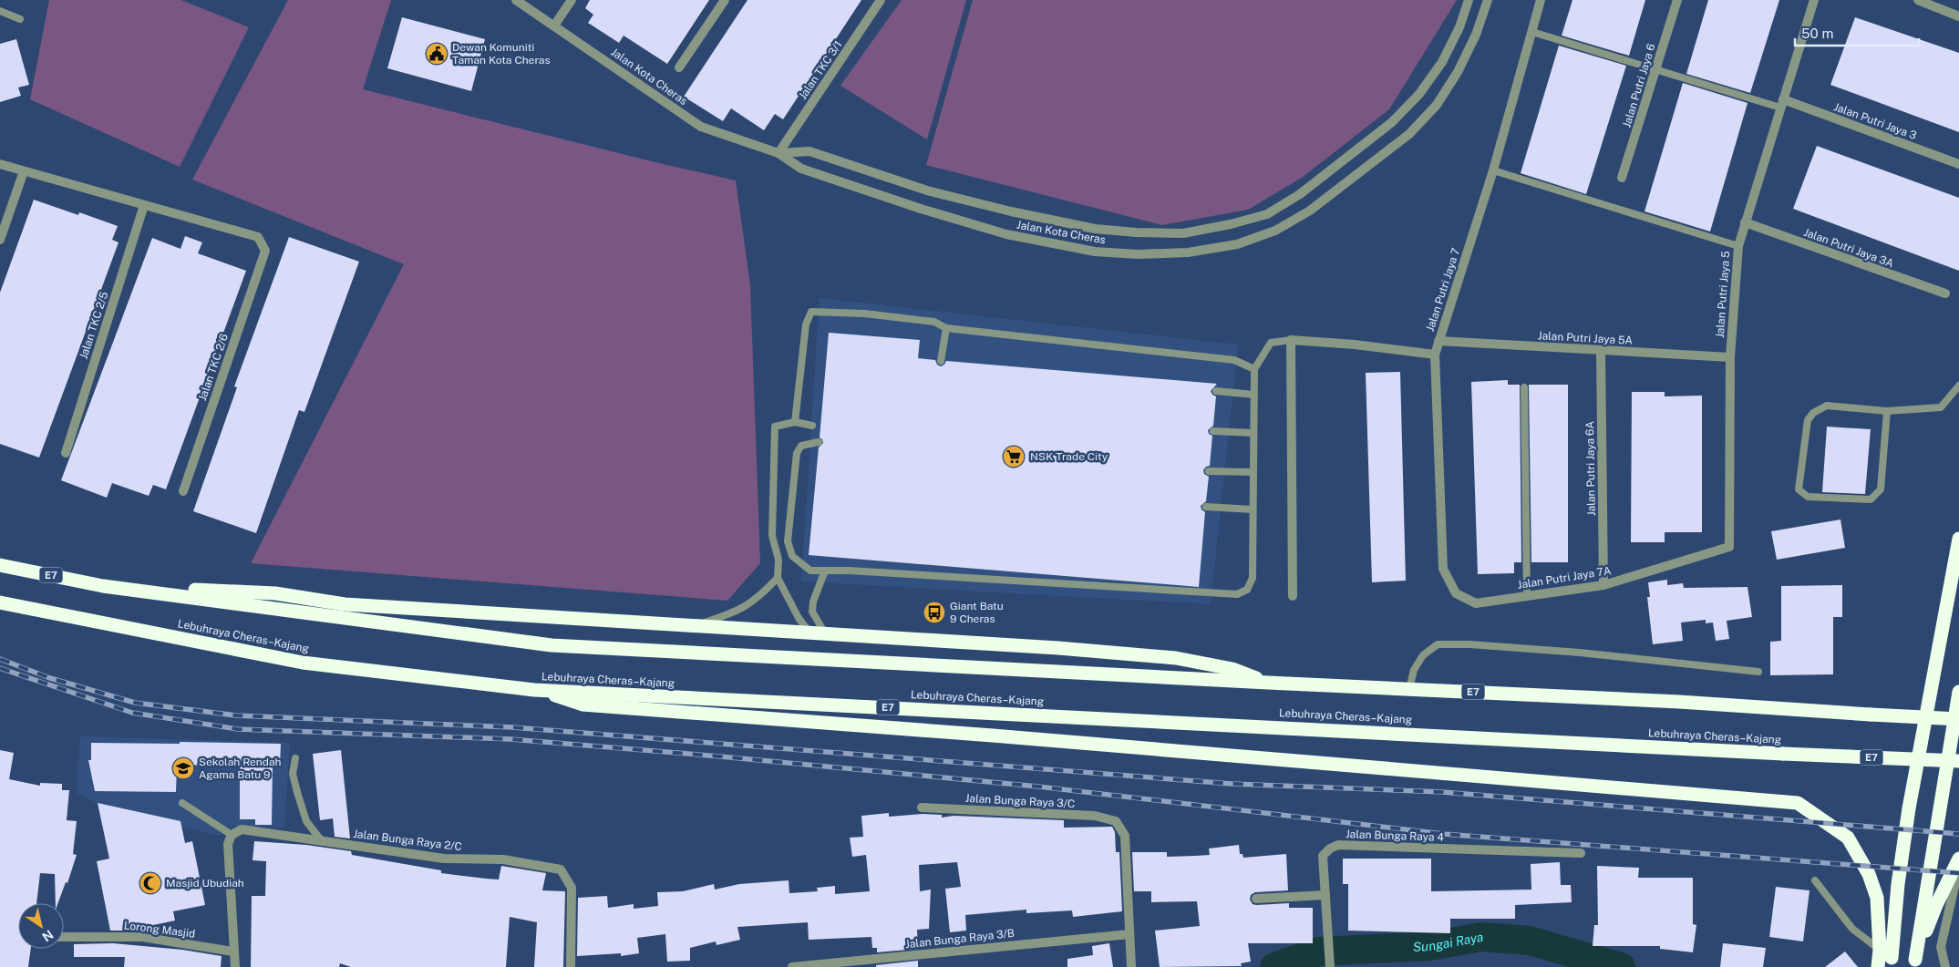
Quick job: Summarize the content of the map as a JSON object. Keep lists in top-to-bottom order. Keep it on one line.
{"streets":{"highway":["E7","Lebuhraya Cheras–Kajang"],"street":["Jalan TKC 3/1","Jalan Kota Cheras","Jalan Putri Jaya 6","Jalan Putri Jaya 3","Jalan Putri Jaya 3A","Jalan Putri Jaya 7","Jalan Putri Jaya 5","Jalan TKC 2/5","Jalan Putri Jaya 5A","Jalan TKC 2/6","Jalan Putri Jaya 6A","Jalan Putri Jaya 7A","Jalan Bunga Raya 3/C","Jalan Bunga Raya 4","Jalan Bunga Raya 2/C","Lorong Masjid","Jalan Bunga Raya 3/B"]},"crossings":[["Jalan TKC 3/1","Jalan Kota Cheras"],["Jalan Putri Jaya 3","Jalan Putri Jaya 5"],["Jalan Putri Jaya 3A","Jalan Putri Jaya 5"],["Jalan Putri Jaya 7","Jalan Putri Jaya 5A"],["Jalan Putri Jaya 7","Jalan Putri Jaya 7A"],["Jalan Putri Jaya 5","Jalan Putri Jaya 5A"],["Jalan Putri Jaya 5","Jalan Putri Jaya 7A"],["Jalan TKC 2/5","Jalan TKC 2/6"],["Jalan Putri Jaya 5A","Jalan Putri Jaya 6A"],["Jalan Putri Jaya 6A","Jalan Putri Jaya 7A"],["Jalan Bunga Raya 3/C","Jalan Bunga Raya 3/B"]],"water":["Sungai Raya"],"places":{"public building":["Dewan Komuniti Taman Kota Cheras"],"supermarket":["NSK Trade City"],"bus stop":["Giant Batu 9 Cheras"],"school or university":["Sekolah Rendah Agama Batu 9"],"mosque":["Masjid Ubudiah"]},"scale_bar":"50 m","north":"bottom right"}
